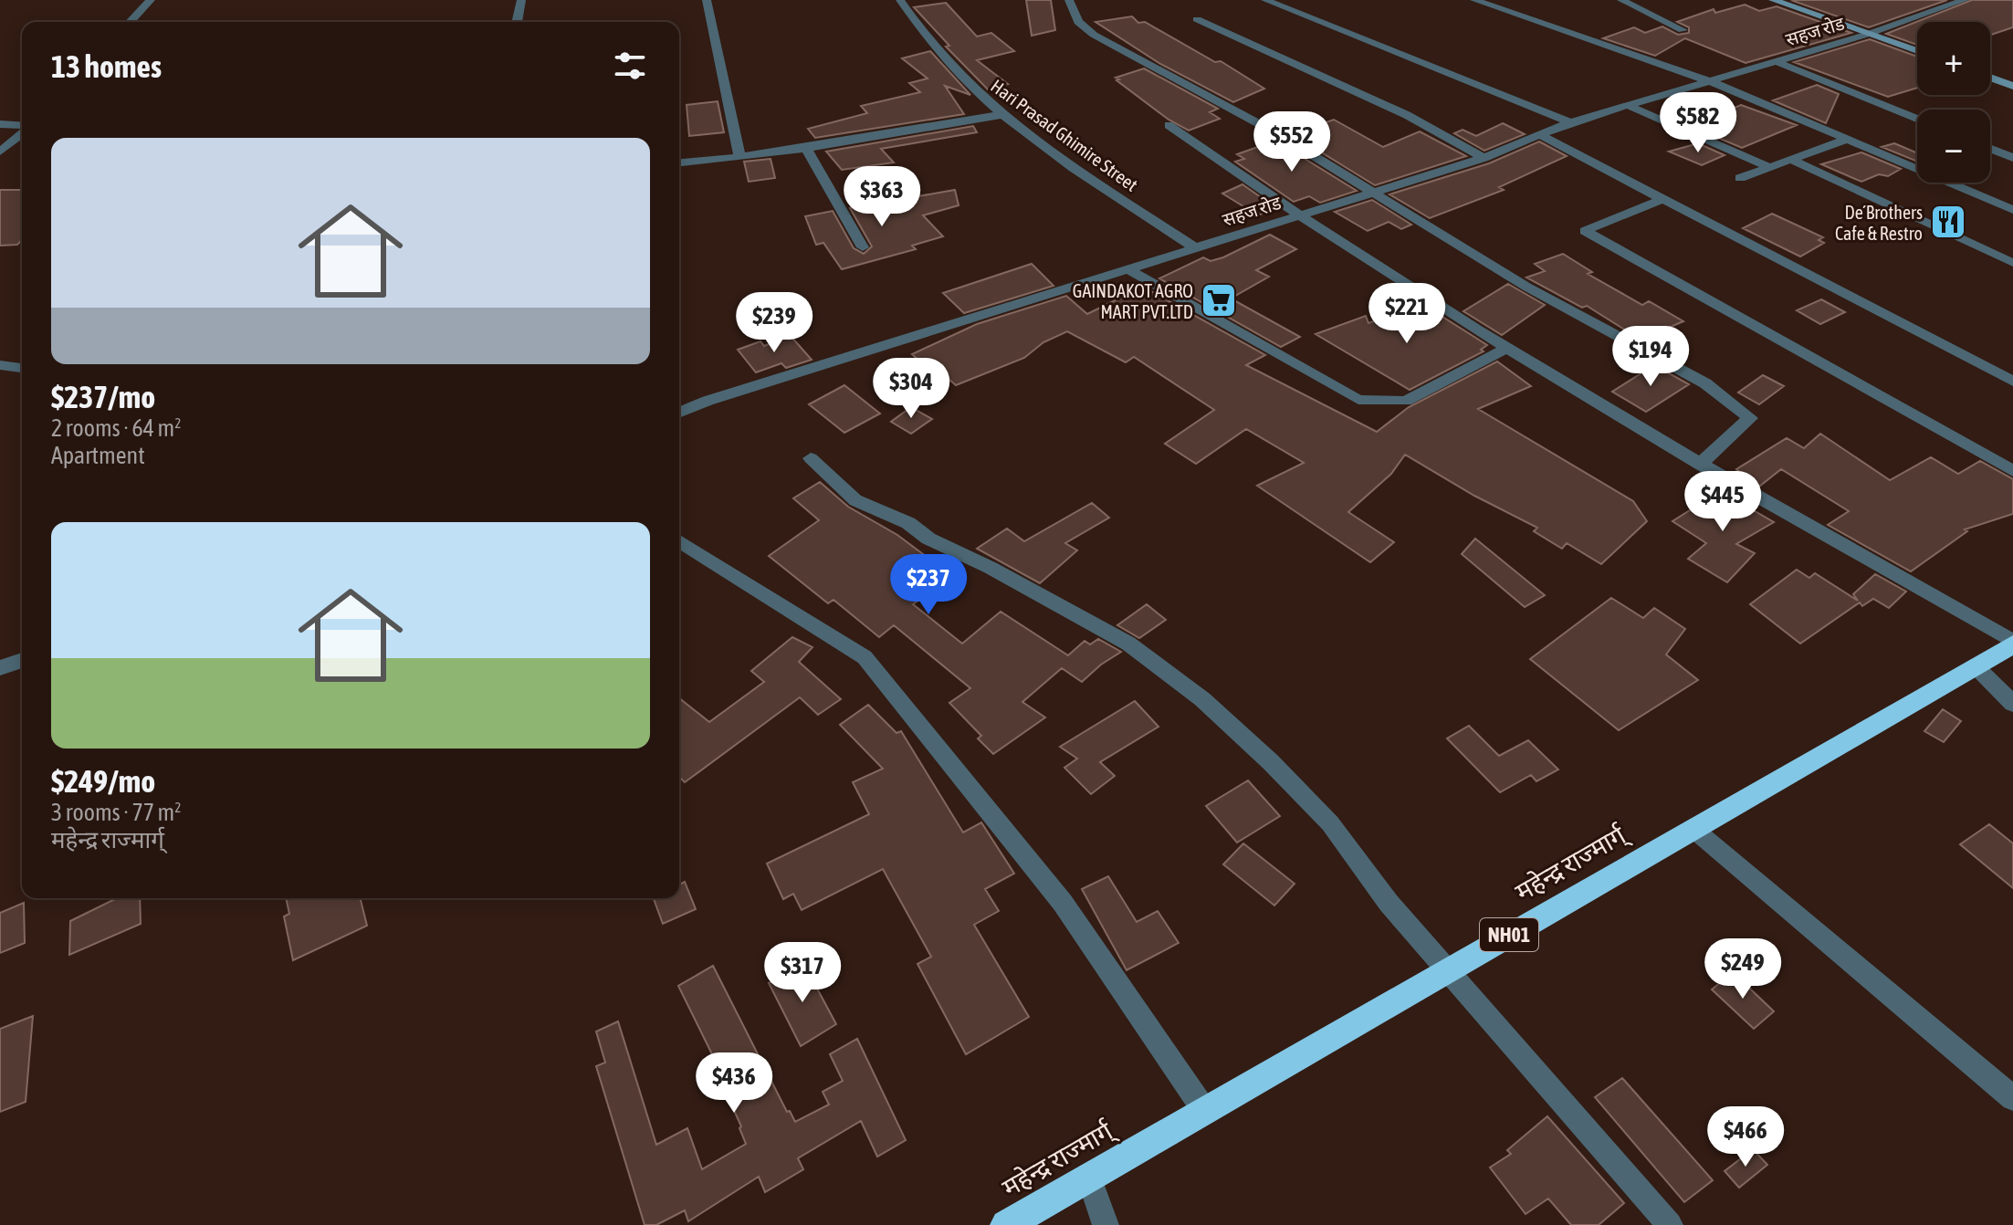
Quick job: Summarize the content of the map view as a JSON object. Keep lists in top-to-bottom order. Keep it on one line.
{"streets":{"highway":["महेन्द्र राज्मार्ग्","NH01"],"street":["सहज रोड","Hari Prasad Ghimire Street"]},"crossings":[["सहज रोड","Hari Prasad Ghimire Street"]],"places":{"restaurant":["De´Brothers Cafe & Restro"],"supermarket":["GAINDAKOT AGRO MART PVT.LTD"]},"page":{"map_buttons":["+","−"],"heading":"13 homes","price":["$582","$552","$363","$221","$239","$194","$304","$445","$237","$249","$317","$436","$466"],"list":[{"name":"$237/mo","note":"2 rooms · 64 m² · Apartment"},{"name":"$249/mo","note":"3 rooms · 77 m² · महेन्द्र राज्मार्ग्"}]}}
